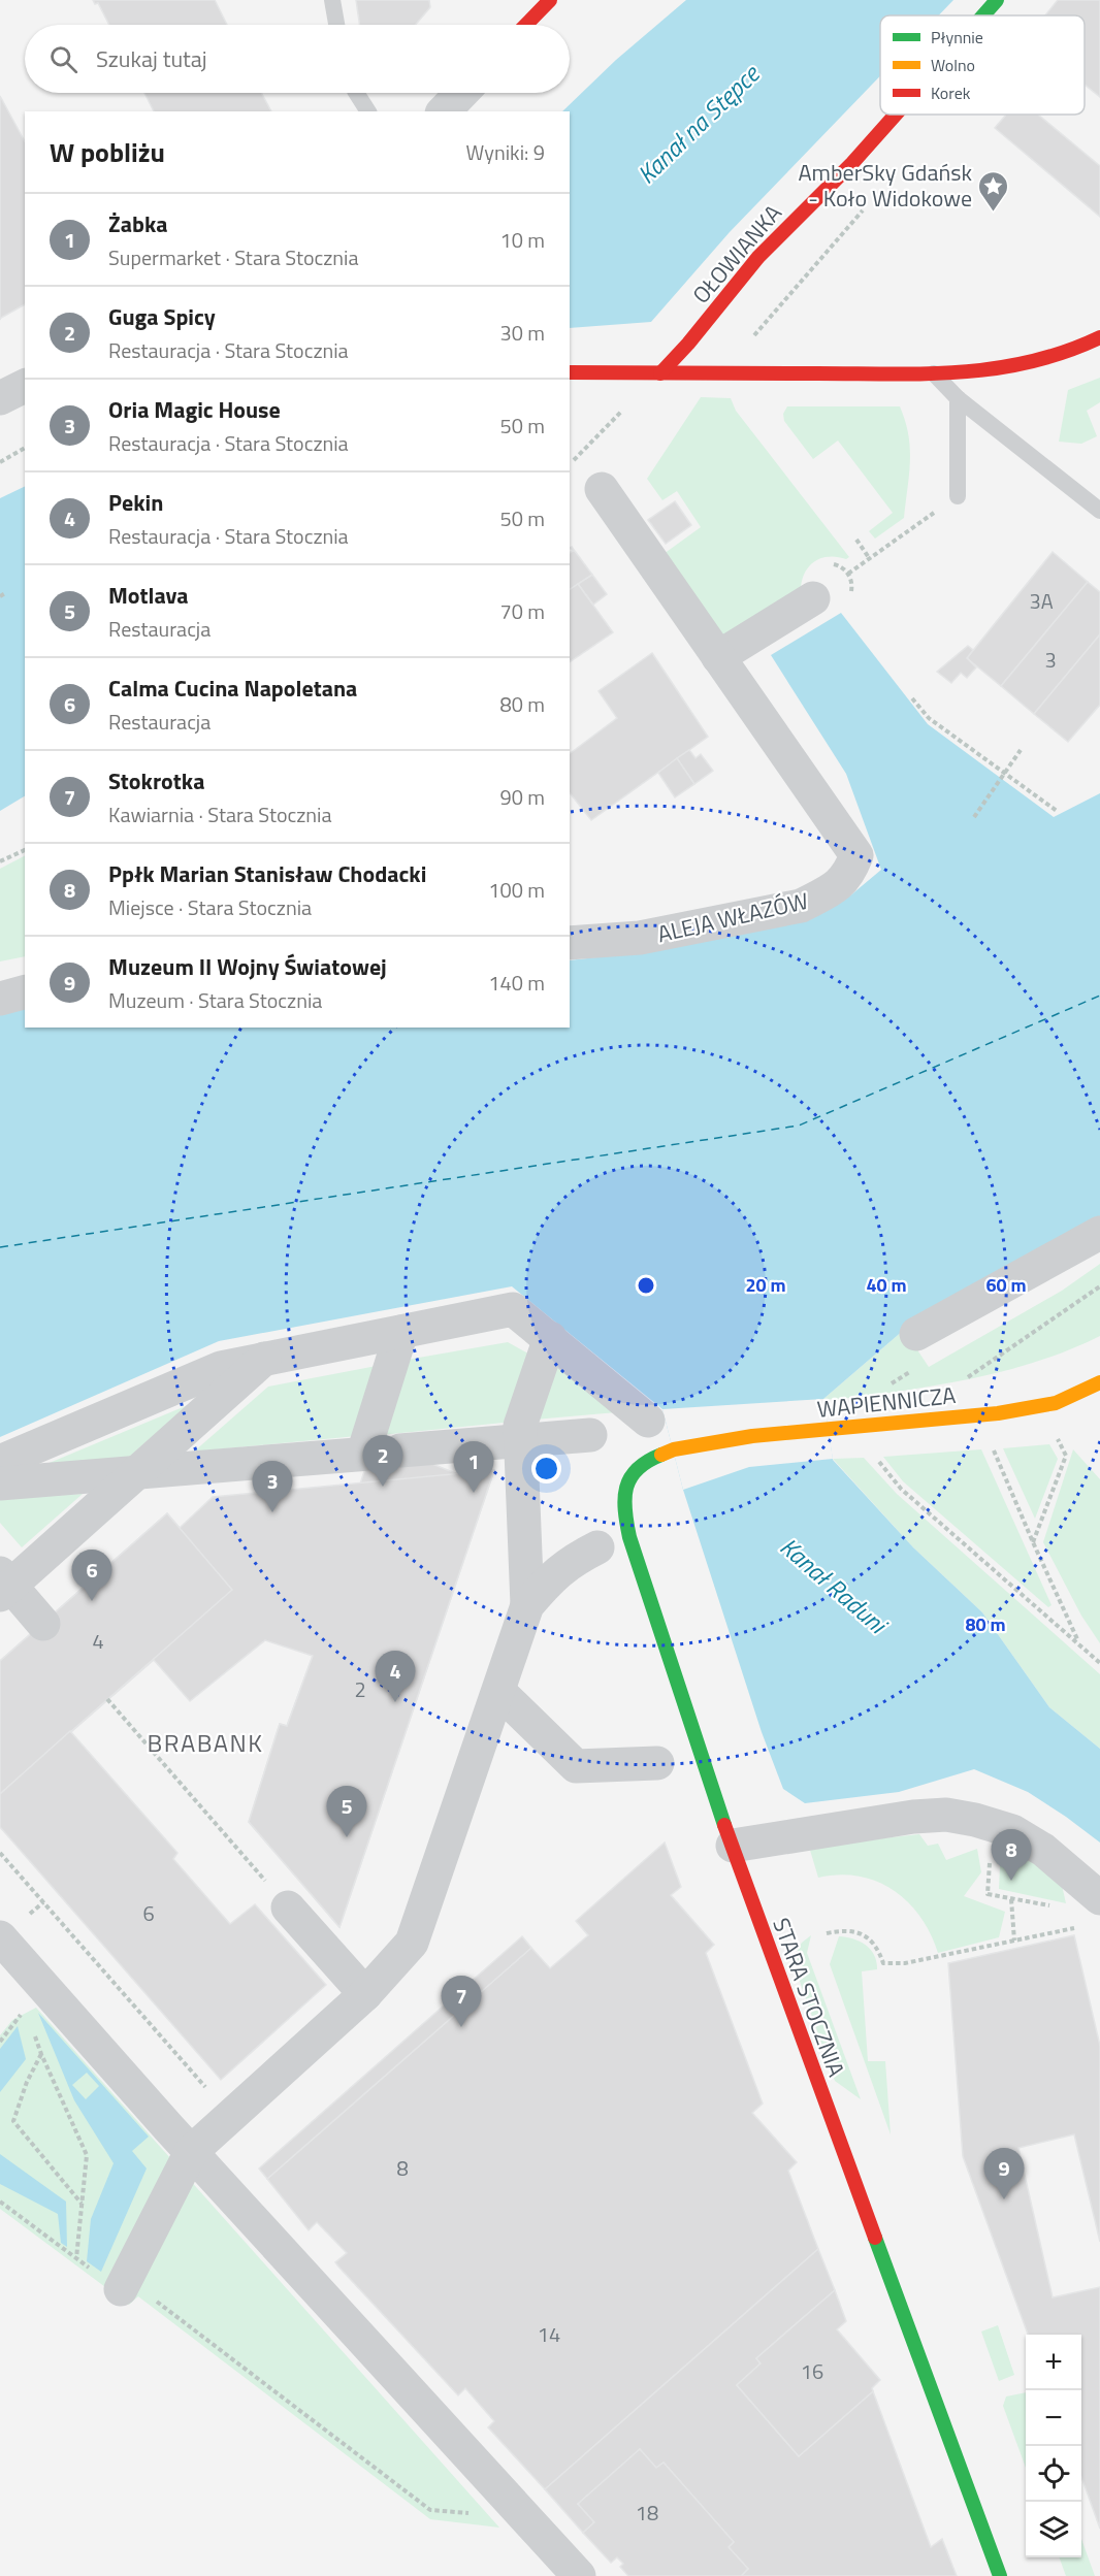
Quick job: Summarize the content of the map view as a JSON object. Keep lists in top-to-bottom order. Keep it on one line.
{"streets":{"street":["OŁOWIANKA","ALEJA WŁAZÓW","WAPIENNICZA","STARA STOCZNIA"]},"crossings":[["WAPIENNICZA","STARA STOCZNIA"]],"districts":["BRABANK"],"water":["Kanał na Stępce","Kanał Raduni"],"places":{"place":["AmberSky Gdańsk - Koło Widokowe"]},"house_numbers":["3A","3","4","2","6","8","14","16","18"],"legend":["Płynnie","Wolno","Korek"],"page":{"search":"Szukaj tutaj","heading":["W pobliżu","Wyniki: 9"],"list":[{"mark":"1","name":"Żabka","note":"Supermarket · Stara Stocznia","value":"10 m"},{"mark":"2","name":"Guga Spicy","note":"Restauracja · Stara Stocznia","value":"30 m"},{"mark":"3","name":"Oria Magic House","note":"Restauracja · Stara Stocznia","value":"50 m"},{"mark":"4","name":"Pekin","note":"Restauracja · Stara Stocznia","value":"50 m"},{"mark":"5","name":"Motlava","note":"Restauracja","value":"70 m"},{"mark":"6","name":"Calma Cucina Napoletana","note":"Restauracja","value":"80 m"},{"mark":"7","name":"Stokrotka","note":"Kawiarnia · Stara Stocznia","value":"90 m"},{"mark":"8","name":"Ppłk Marian Stanisław Chodacki","note":"Miejsce · Stara Stocznia","value":"100 m"},{"mark":"9","name":"Muzeum II Wojny Światowej","note":"Muzeum · Stara Stocznia","value":"140 m"}],"pins":["2","1","3","6","4","5","8","7","9"],"map_buttons":["+","−"]},"rings":["20 m","40 m","60 m","80 m"]}
